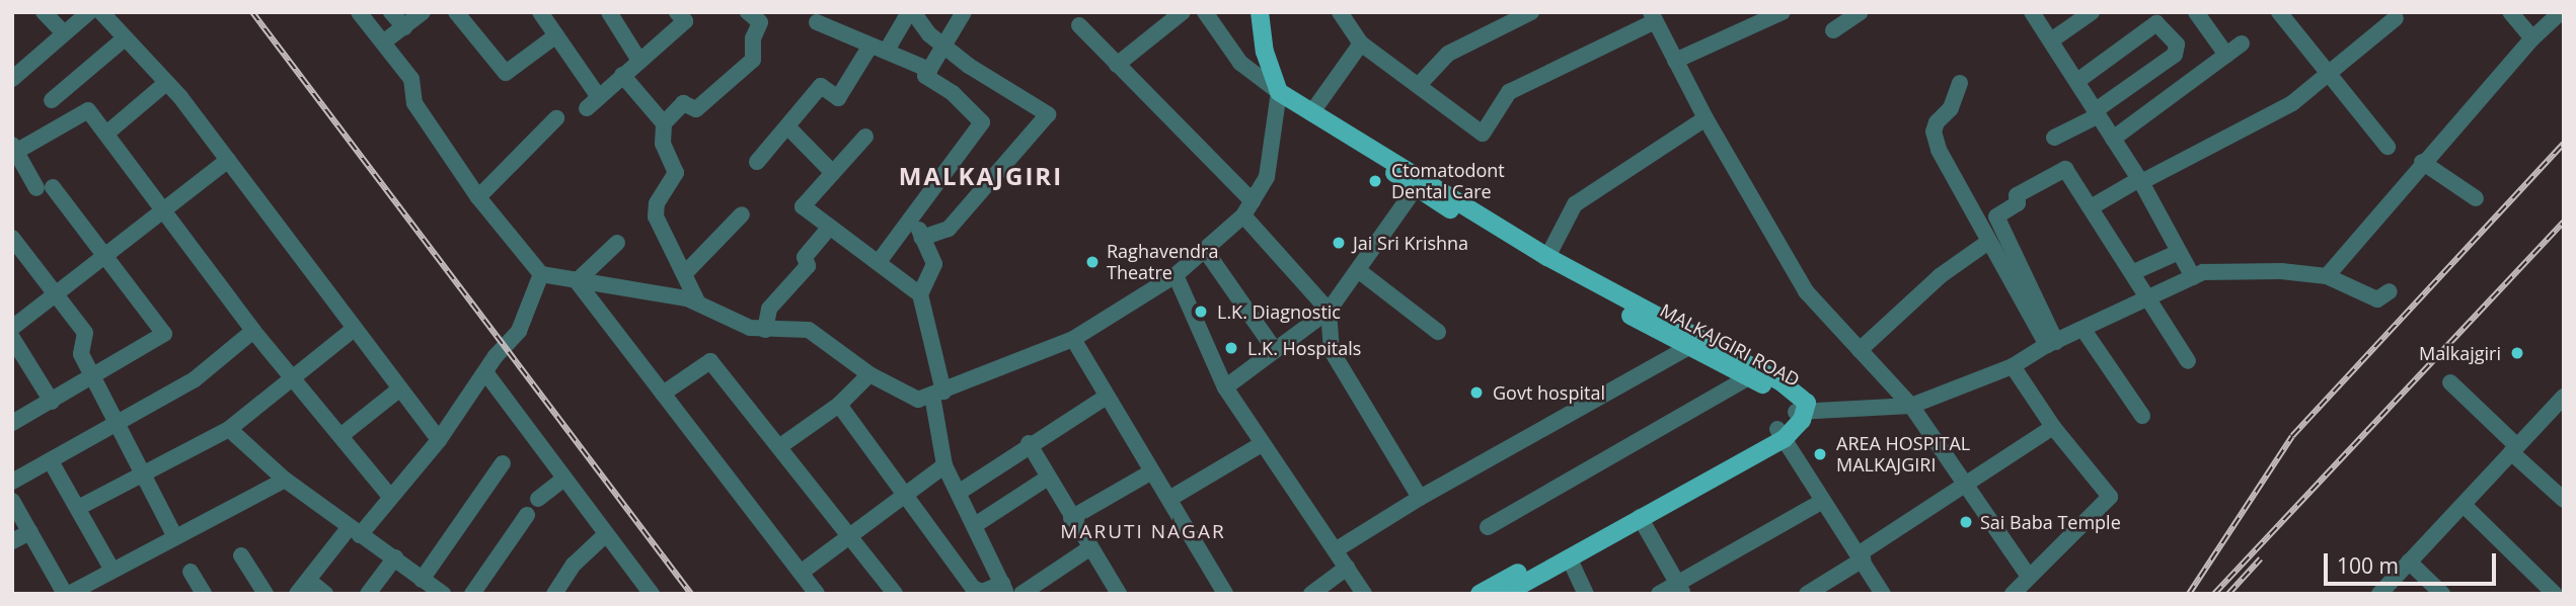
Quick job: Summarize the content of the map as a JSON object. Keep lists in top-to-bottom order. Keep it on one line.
{"streets":{"main road":["MALKAJGIRI ROAD"]},"districts":["MALKAJGIRI","MARUTI NAGAR"],"places":["Ctomatodont Dental Care","Jai Sri Krishna","Raghavendra Theatre","L.K. Diagnostic","L.K. Hospitals","Malkajgiri","Govt hospital","AREA HOSPITAL MALKAJGIRI","Sai Baba Temple"],"scale_bar":"100 m"}
